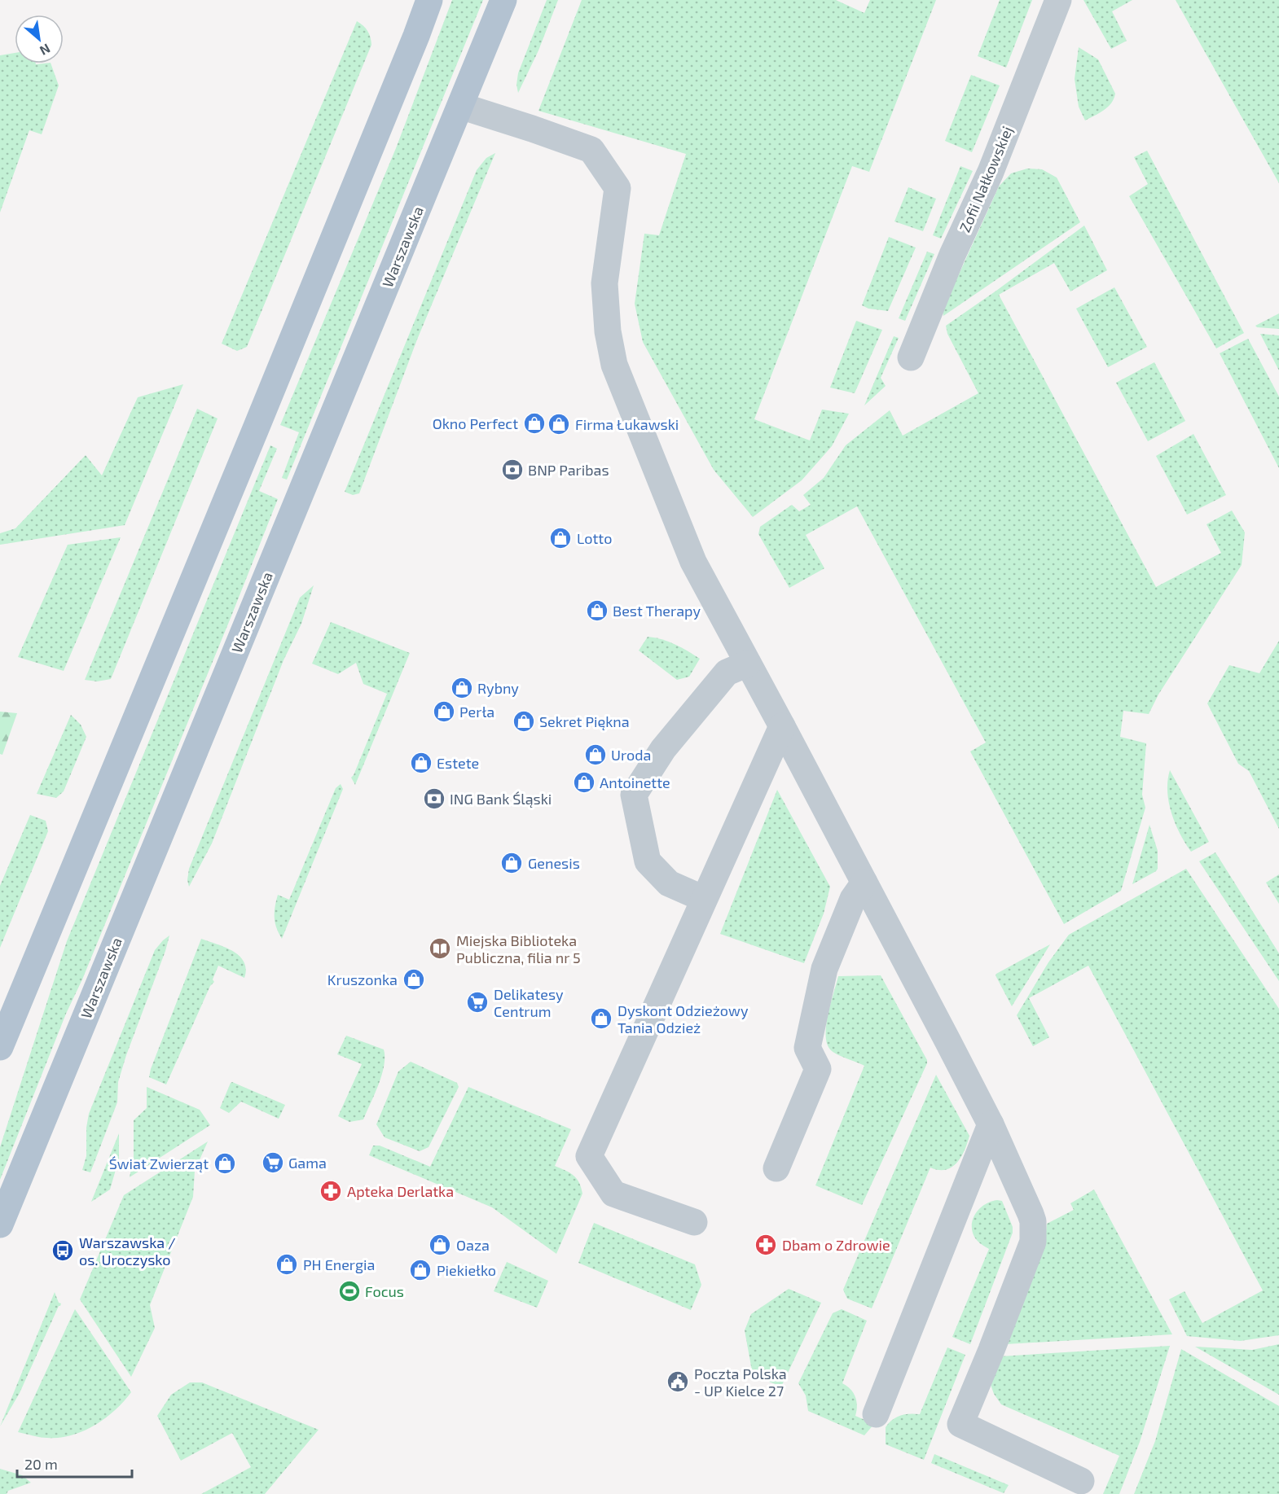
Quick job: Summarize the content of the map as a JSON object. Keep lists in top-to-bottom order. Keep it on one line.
{"streets":{"main road":["Warszawska"],"street":["Zofii Nałkowskiej"]},"places":{"shop":["Okno Perfect","Firma Łukawski","Lotto","Best Therapy","Rybny","Perła","Sekret Piękna","Uroda","Estete","Antoinette","Genesis","Kruszonka","Dyskont Odzieżowy Tania Odzież","Świat Zwierząt","Oaza","PH Energia","Piekiełko"],"bank":["BNP Paribas","ING Bank Śląski"],"library":["Miejska Biblioteka Publiczna, filia nr 5"],"supermarket":["Delikatesy Centrum","Gama"],"pharmacy":["Apteka Derlatka","Dbam o Zdrowie"],"bus stop":["Warszawska / os. Uroczysko"],"sports":["Focus"],"public building":["Poczta Polska - UP Kielce 27"]},"scale_bar":"20 m","north":"bottom right"}
